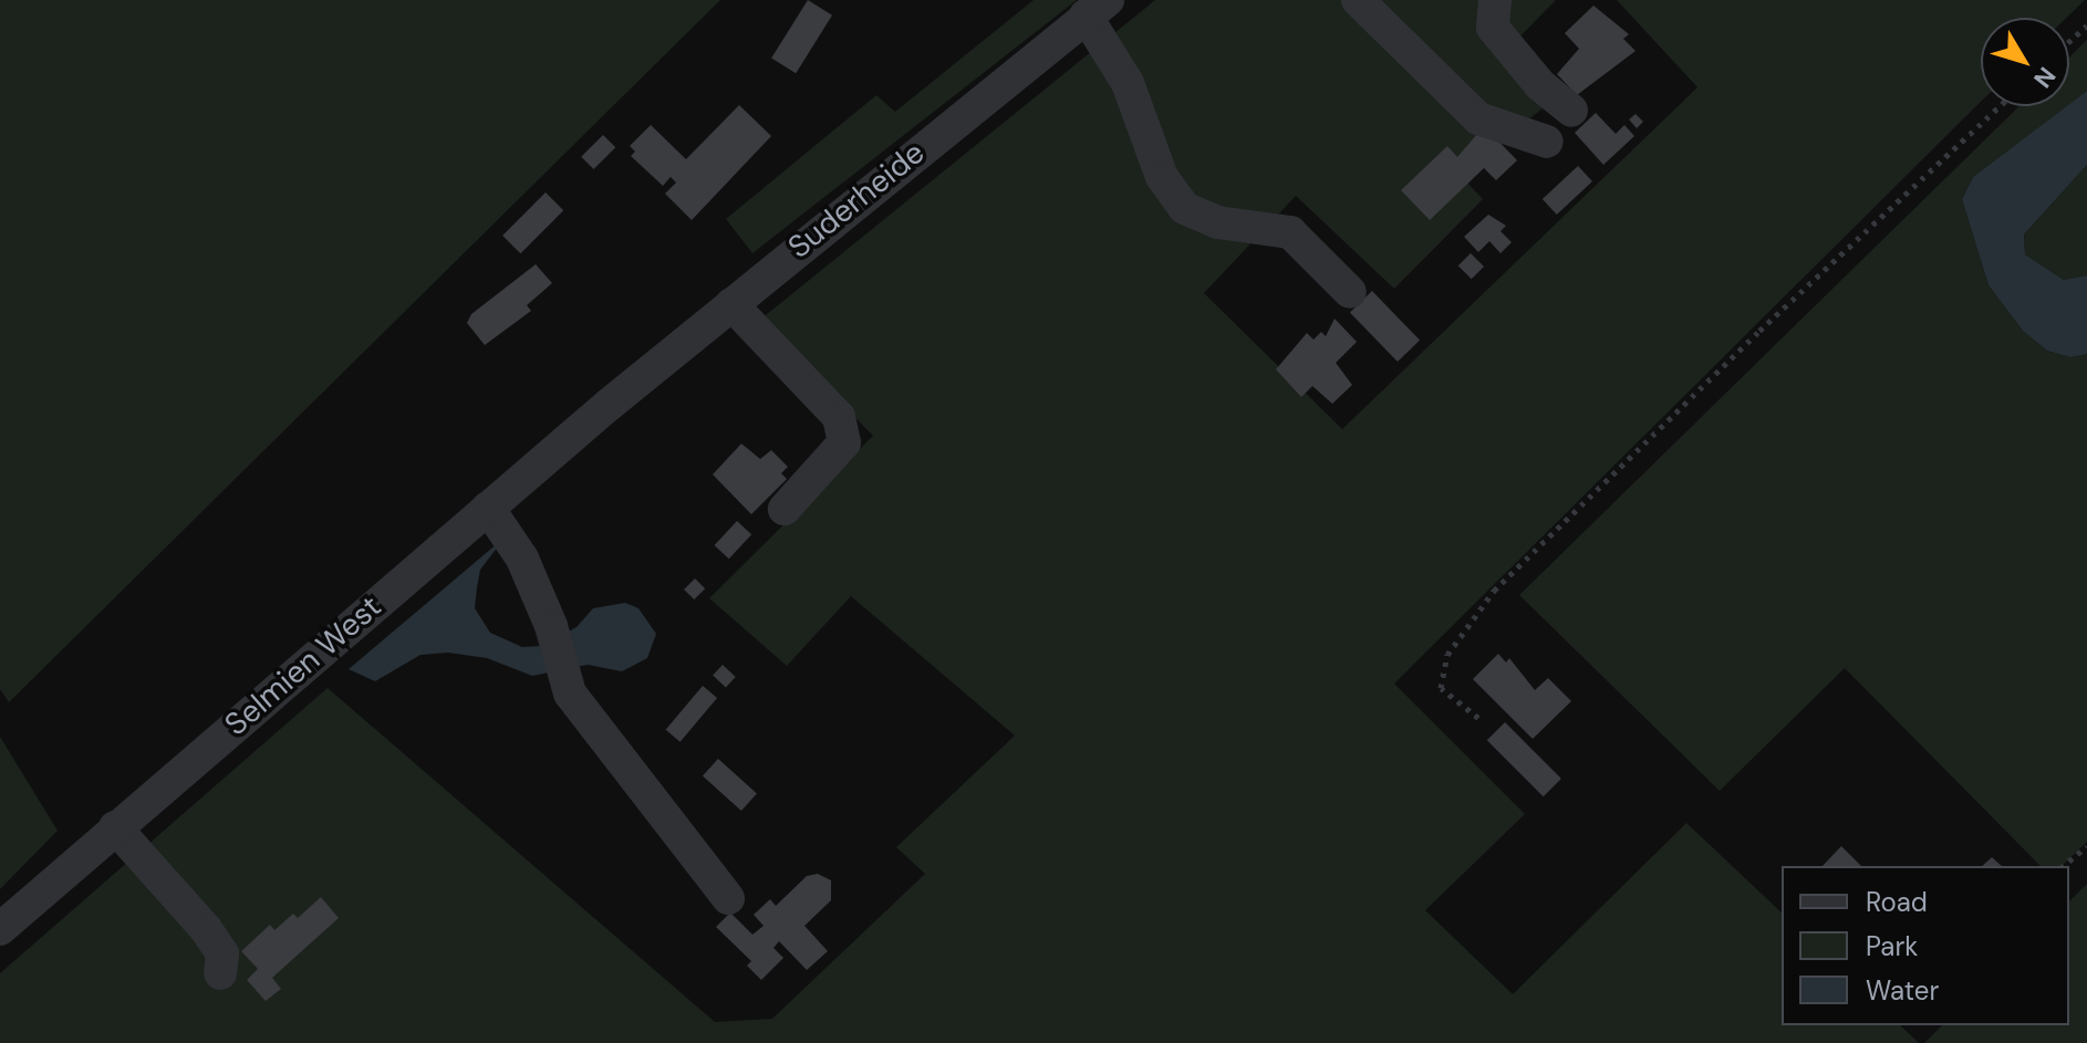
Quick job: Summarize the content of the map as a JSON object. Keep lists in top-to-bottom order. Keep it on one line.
{"streets":{"street":["Suderheide","Selmien West"]},"crossings":[["Suderheide","Selmien West"]],"legend":["Road","Park","Water"],"north":"bottom right"}
